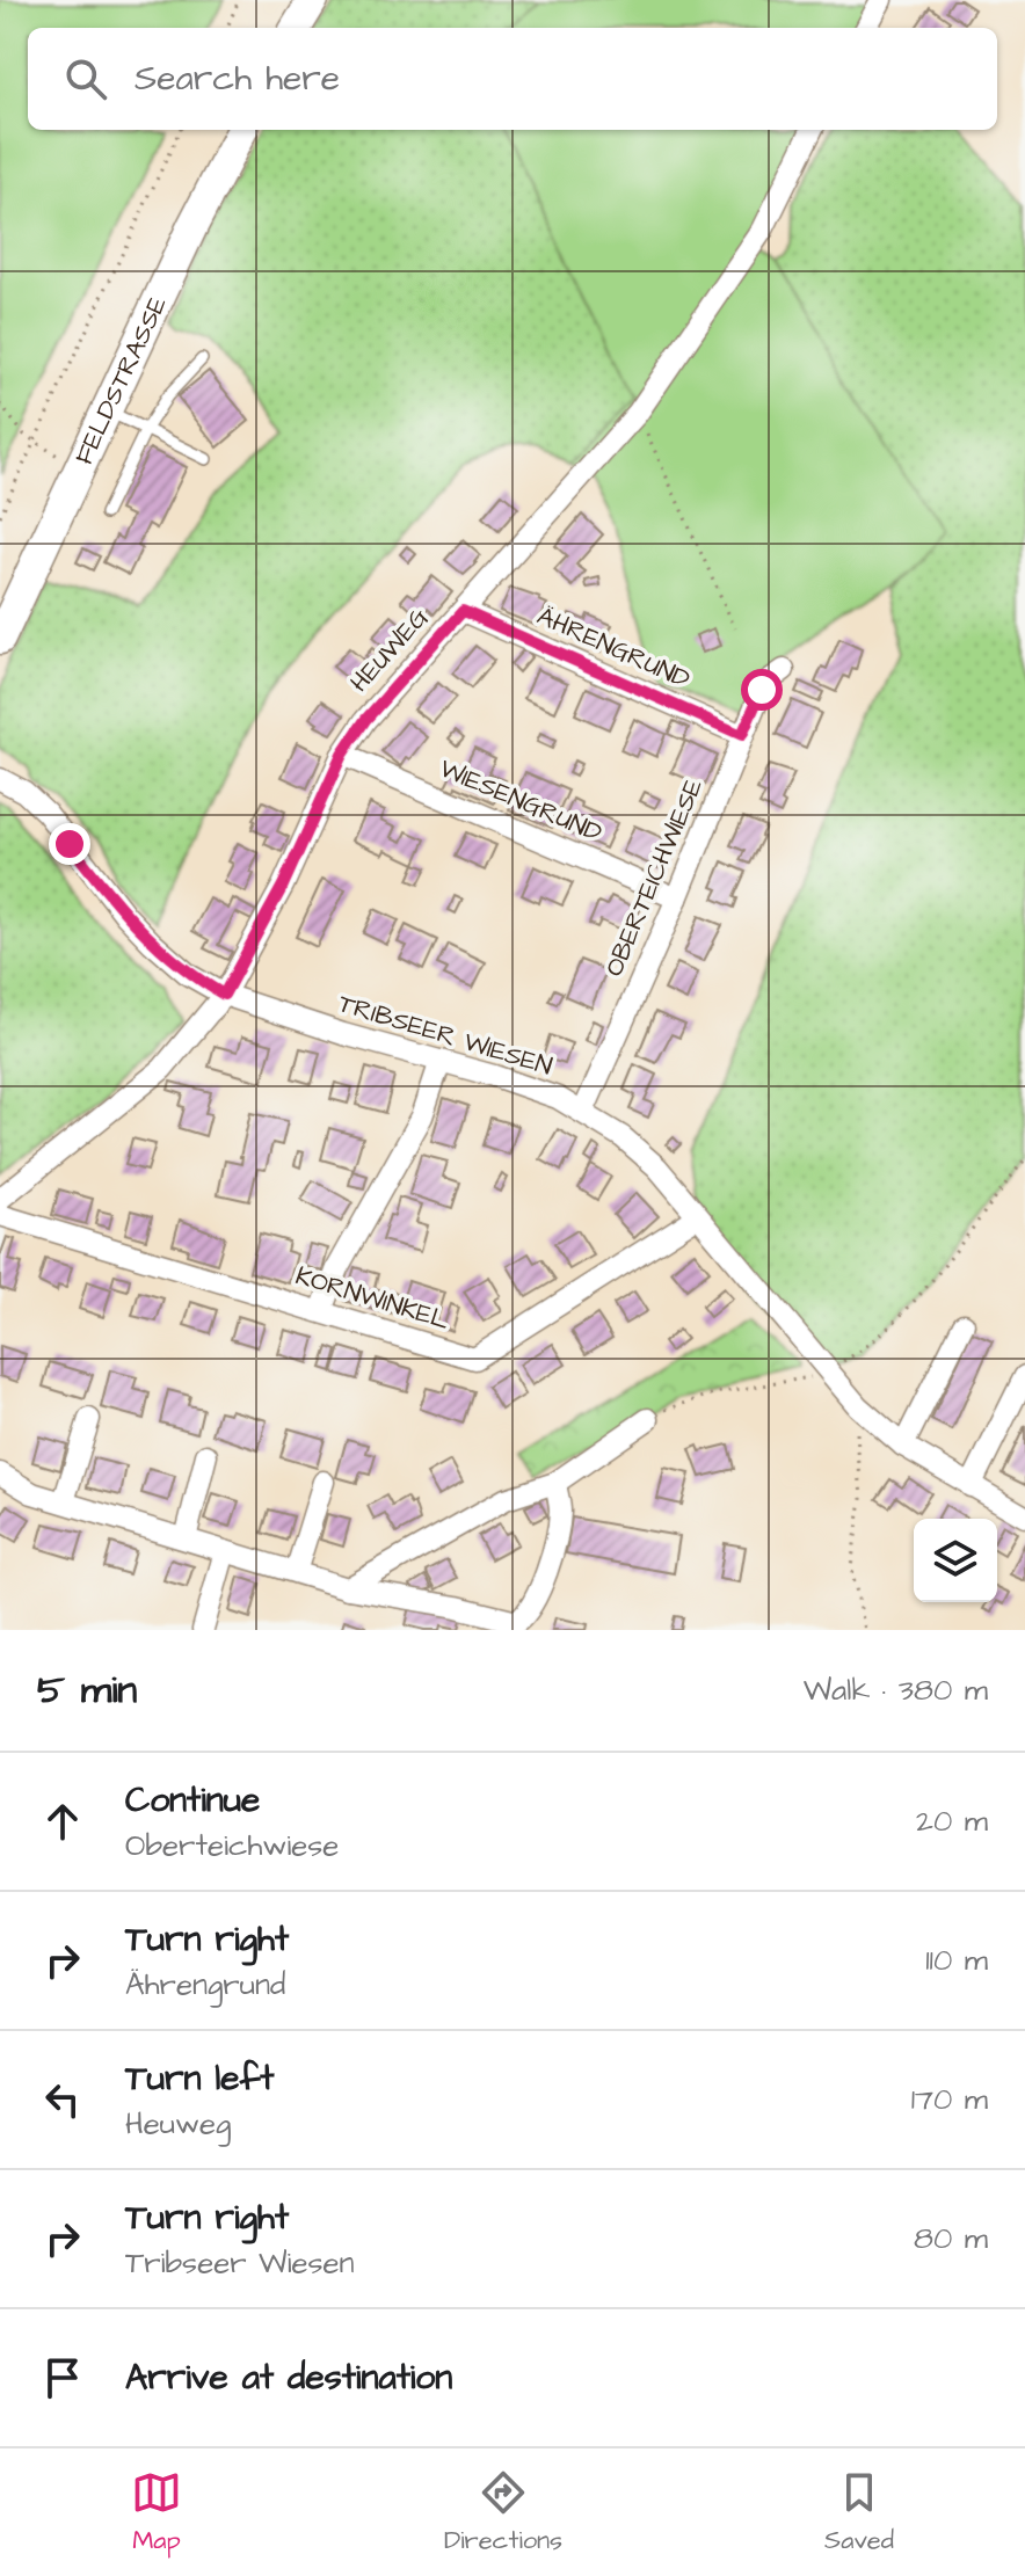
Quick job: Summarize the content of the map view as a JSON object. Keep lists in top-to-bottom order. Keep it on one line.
{"streets":{"main road":["FELDSTRASSE"],"street":["ÄHRENGRUND","HEUWEG","WIESENGRUND","OBERTEICHWIESE","TRIBSEER WIESEN","KORNWINKEL"]},"crossings":[["ÄHRENGRUND","HEUWEG"],["ÄHRENGRUND","OBERTEICHWIESE"],["HEUWEG","WIESENGRUND"],["HEUWEG","TRIBSEER WIESEN"],["WIESENGRUND","OBERTEICHWIESE"],["OBERTEICHWIESE","TRIBSEER WIESEN"],["TRIBSEER WIESEN","KORNWINKEL"]],"page":{"search":"Search here","heading":["5 min","Walk · 380 m"],"list":[["Continue","Oberteichwiese","20 m"],["Turn right","Ährengrund","110 m"],["Turn left","Heuweg","170 m"],["Turn right","Tribseer Wiesen","80 m"],"Arrive at destination"],"nav":["Map","Directions","Saved"]}}
